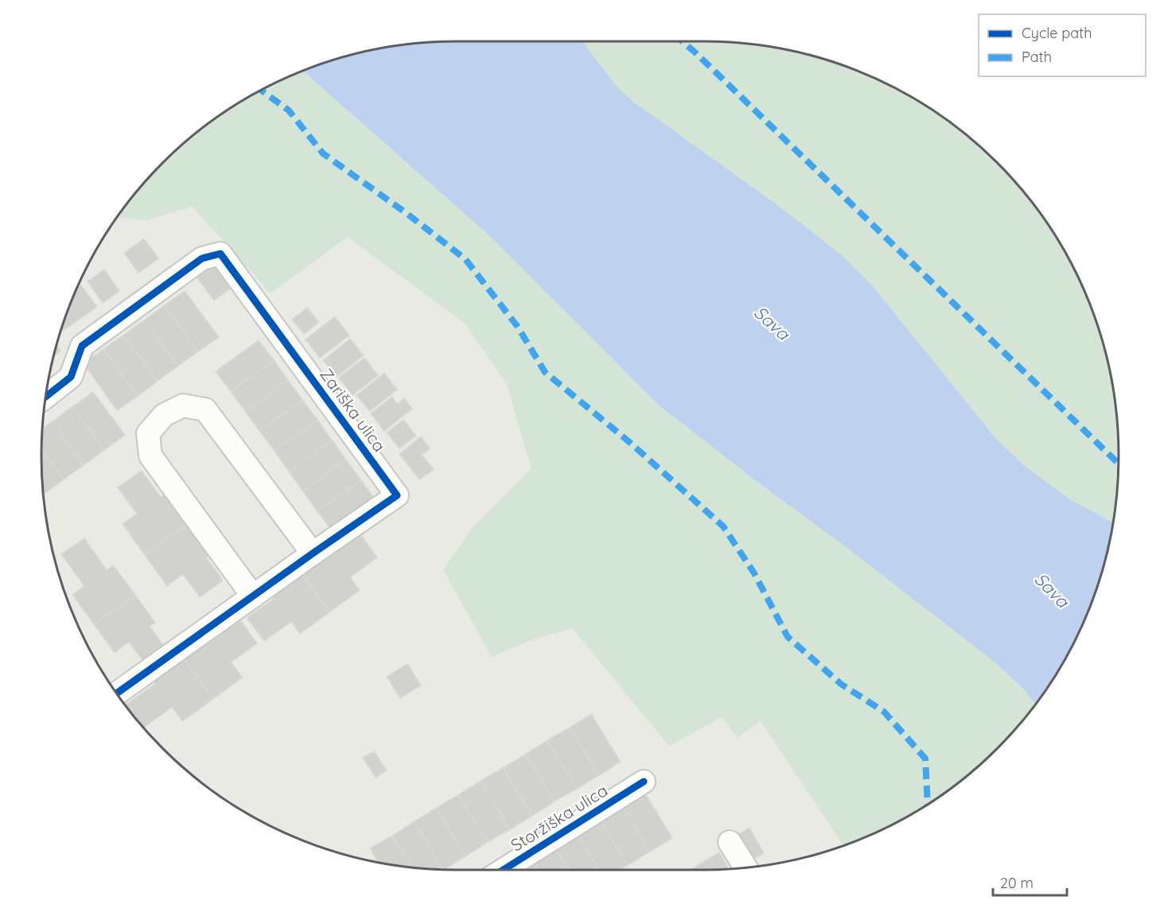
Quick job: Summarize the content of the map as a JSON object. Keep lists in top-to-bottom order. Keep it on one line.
{"streets":{"street":["Zariška ulica","Storžiška ulica"]},"water":["Sava"],"legend":["Cycle path","Path"],"scale_bar":"20 m"}
